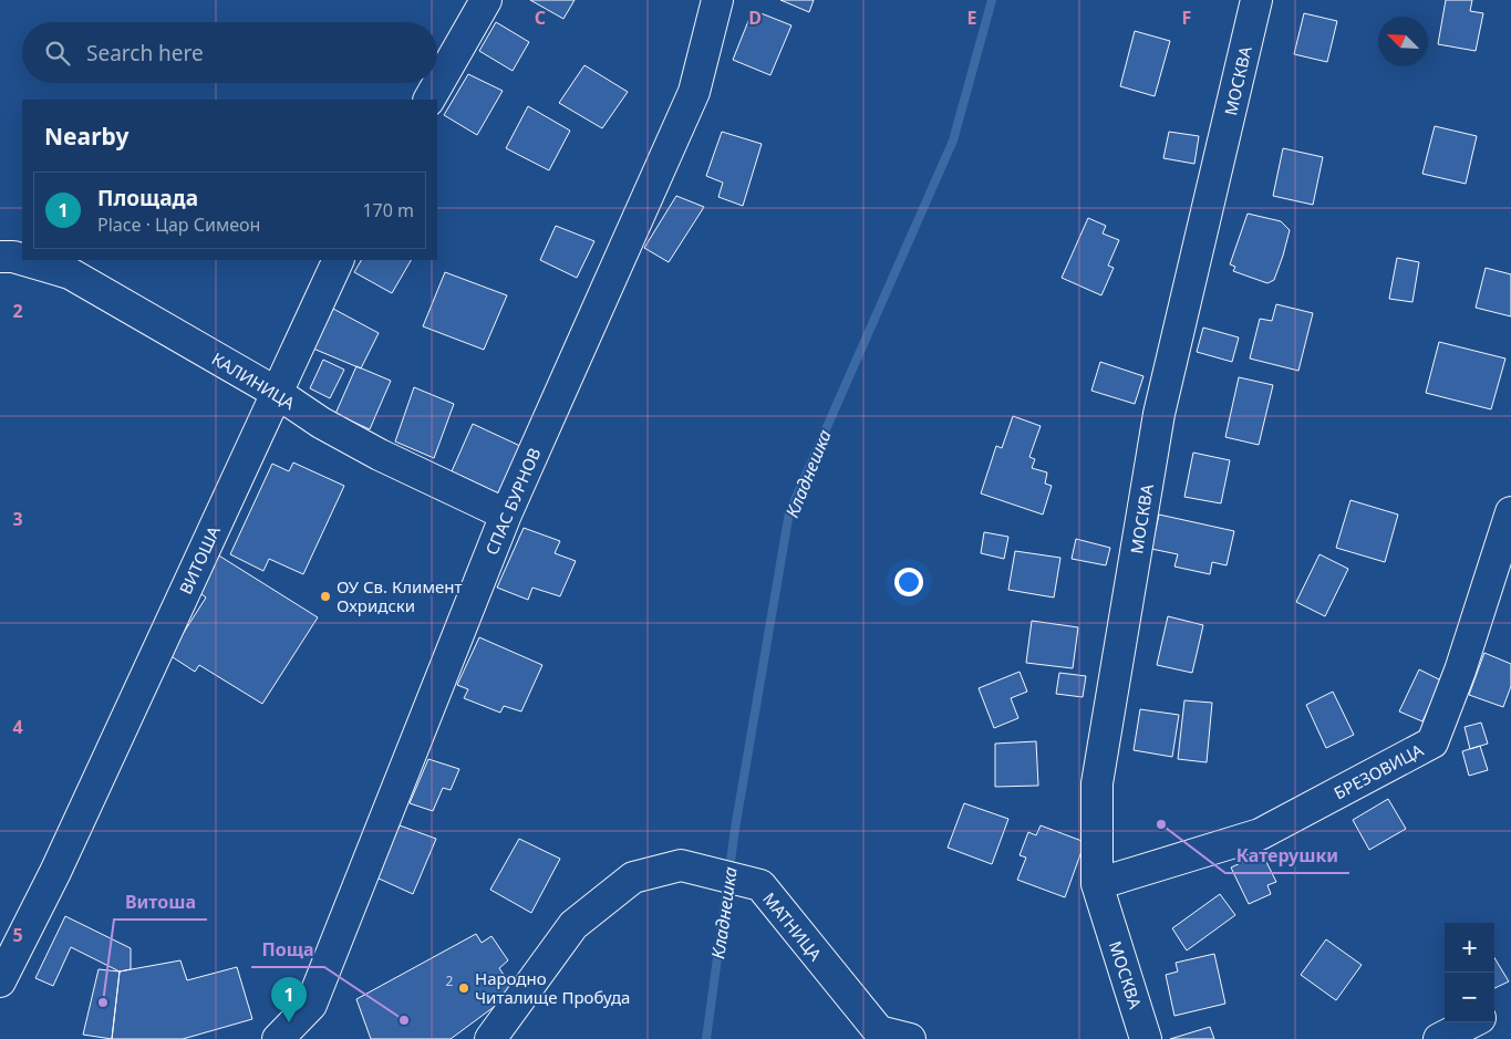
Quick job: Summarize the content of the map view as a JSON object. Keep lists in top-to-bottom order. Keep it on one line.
{"streets":{"street":["МОСКВА","КАЛИНИЦА","СПАС БУРНОВ","ВИТОША","БРЕЗОВИЦА","МАТНИЦА"]},"crossings":[["МОСКВА","БРЕЗОВИЦА"],["КАЛИНИЦА","СПАС БУРНОВ"],["КАЛИНИЦА","ВИТОША"]],"water":["Кладнешка"],"places":["ОУ Св. Климент Охридски","Катерушки","Народно Читалище Пробуда","Витоша","Поща"],"house_numbers":["2"],"north":"top left","page":{"search":"Search here","heading":"Nearby","list":[{"mark":"1","name":"Площада","note":"Place · Цар Симеон","value":"170 m"}],"map_buttons":["+","−"],"pins":"1"},"grid":{"columns":["C","D","E","F"],"rows":["2","3","4","5"]}}
